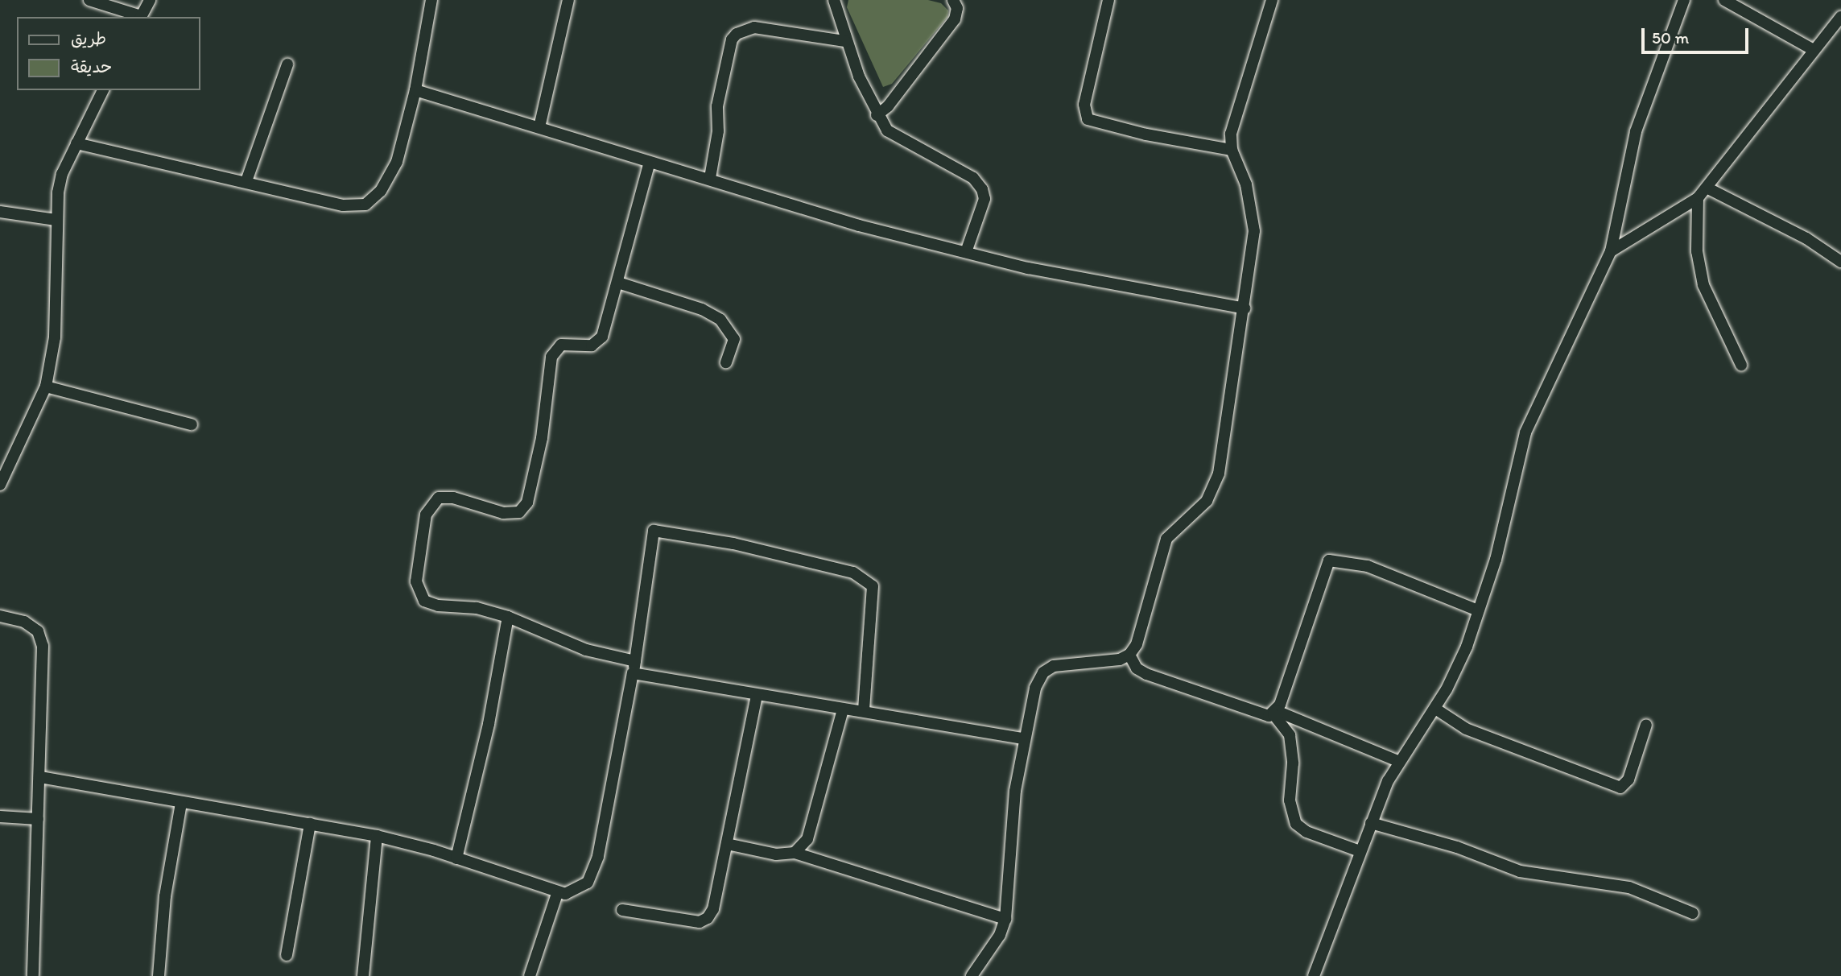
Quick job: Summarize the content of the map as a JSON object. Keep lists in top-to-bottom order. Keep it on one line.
{"legend":["طريق","حديقة"],"scale_bar":"50 m"}
